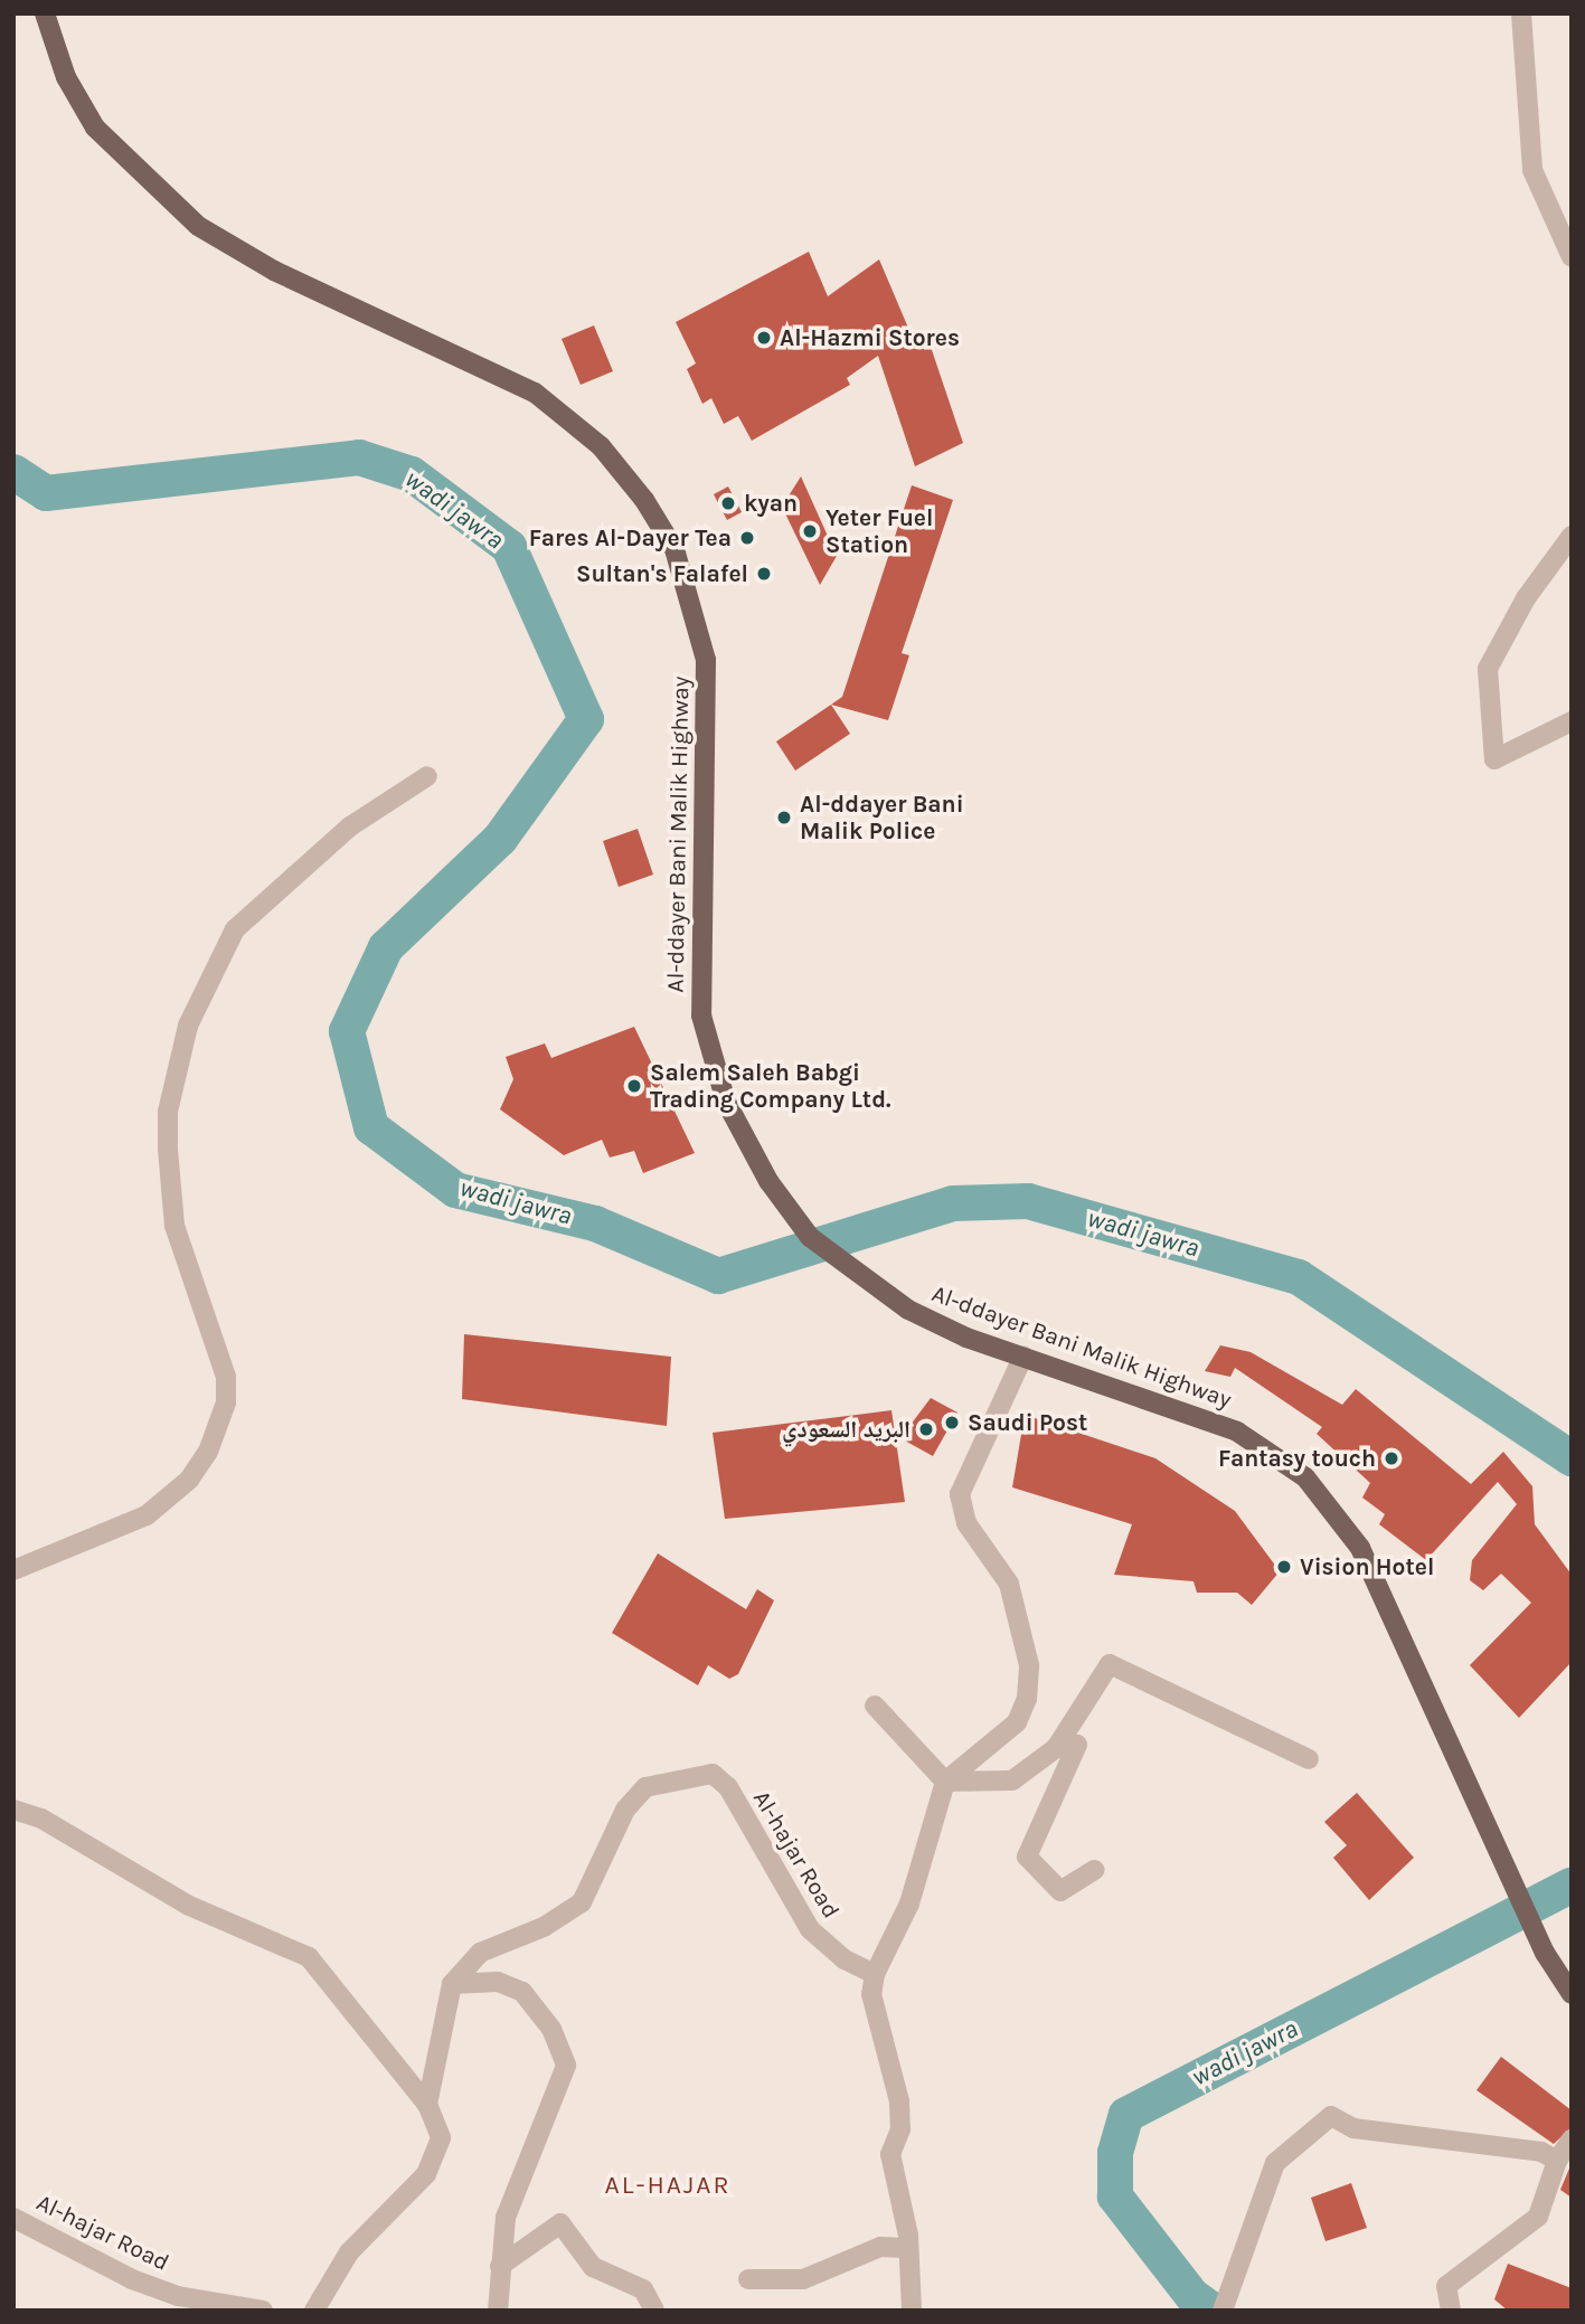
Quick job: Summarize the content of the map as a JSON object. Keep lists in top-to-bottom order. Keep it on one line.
{"streets":{"main road":["Al-ddayer Bani Malik Highway"],"street":["Al-hajar Road"]},"districts":["AL-HAJAR"],"water":["wadi jawra"],"places":["Al-Hazmi Stores","kyan","Yeter Fuel Station","Fares Al-Dayer Tea","Sultan's Falafel","Al-ddayer Bani Malik Police","Salem Saleh Babgi Trading Company Ltd.","Saudi Post","البريد السعودي","Fantasy touch","Vision Hotel"]}
